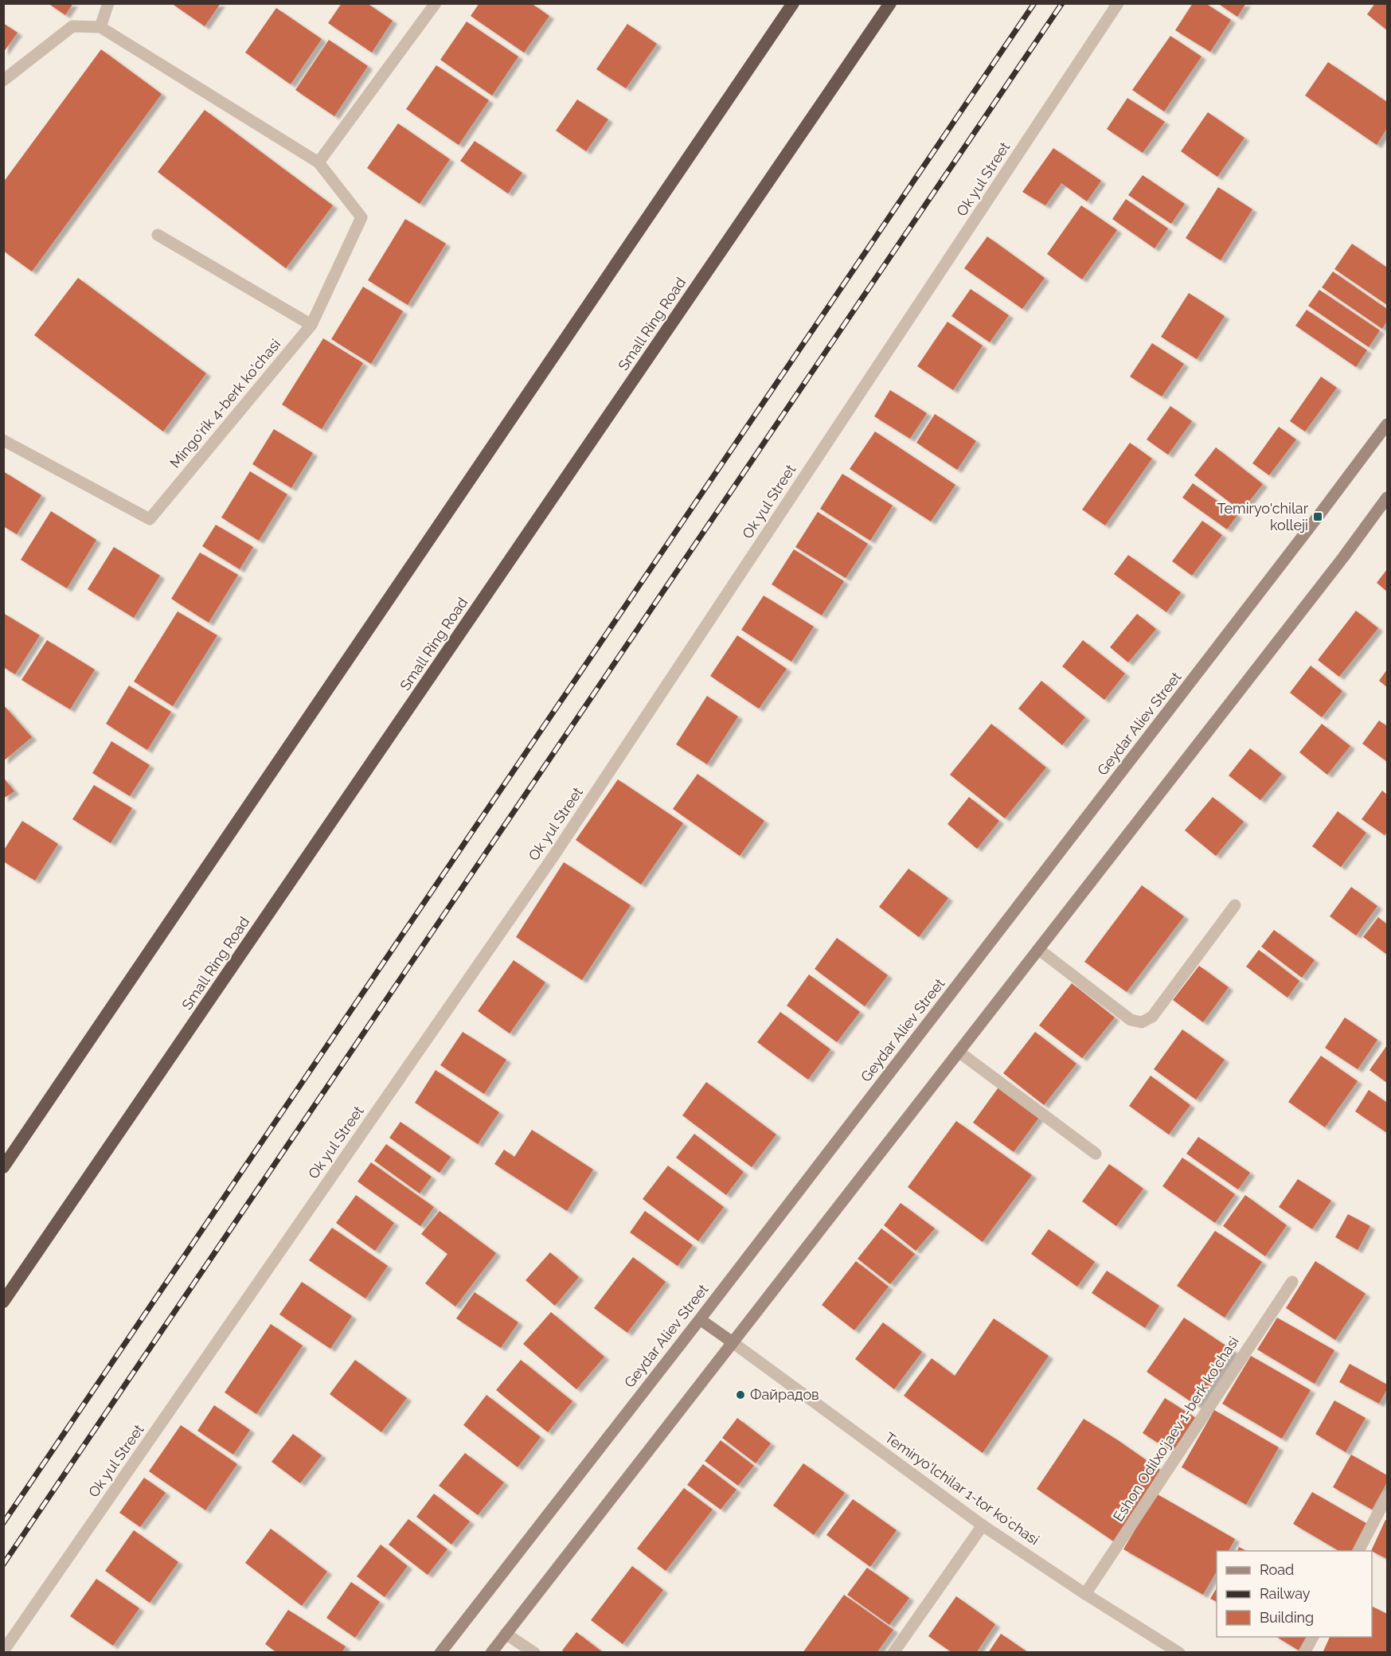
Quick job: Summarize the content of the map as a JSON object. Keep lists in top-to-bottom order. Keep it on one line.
{"streets":{"highway":["Small Ring Road"],"main road":["Geydar Aliev Street"],"street":["Ok yul Street","Mingo'rik 4-berk ko'chasi","Eshon Odilxo'jaev 1-berk ko'chasi","Temiryo‘lchilar 1-tor koʻchasi"]},"crossings":[["Eshon Odilxo'jaev 1-berk ko'chasi","Temiryo‘lchilar 1-tor koʻchasi"]],"places":{"transit":["Temiryo'chilar kolleji"],"other":["Файрадов"]},"legend":["Road","Railway","Building"]}
